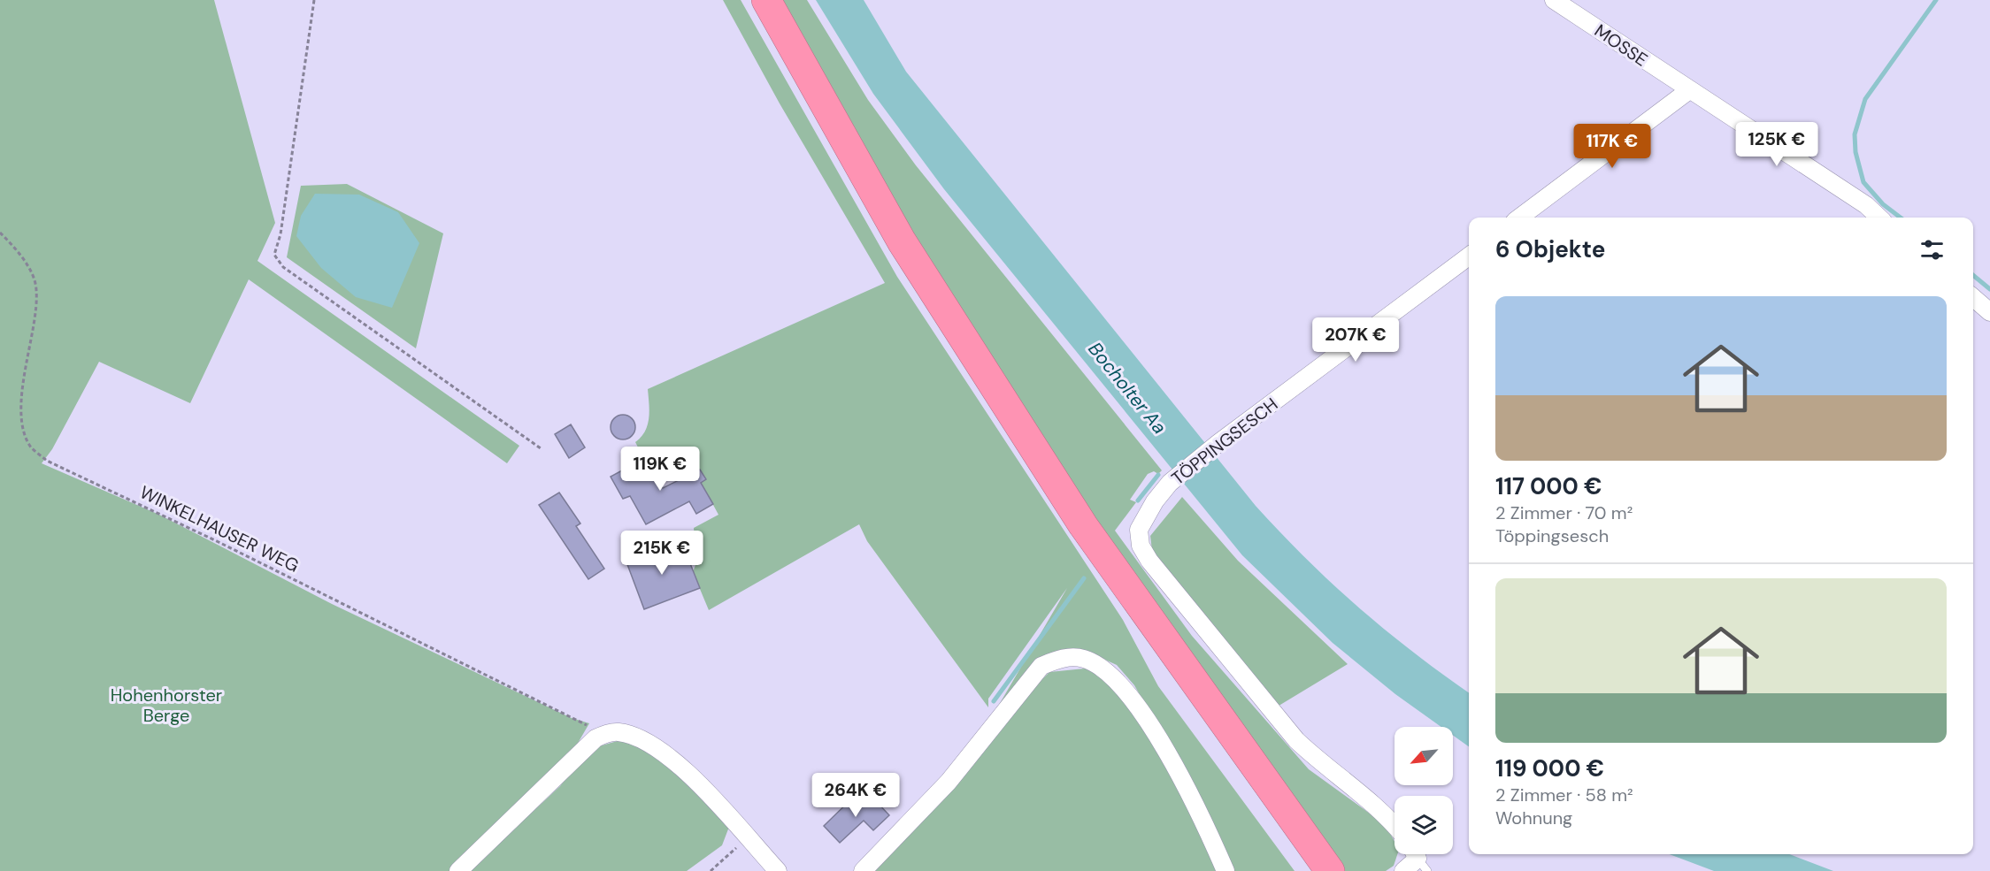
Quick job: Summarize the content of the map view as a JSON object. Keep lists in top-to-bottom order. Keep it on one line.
{"streets":{"street":["MOSSE","TÖPPINGSESCH"],"path":["WINKELHAUSER WEG"]},"water":["Bocholter Aa"],"parks":["Hohenhorster Berge"],"north":"bottom left","page":{"price":["125K €","117K €","207K €","119K €","215K €","264K €"],"heading":"6 Objekte","list":[{"name":"117 000 €","note":"2 Zimmer · 70 m² · Töppingsesch"},{"name":"119 000 €","note":"2 Zimmer · 58 m² · Wohnung"}]}}
